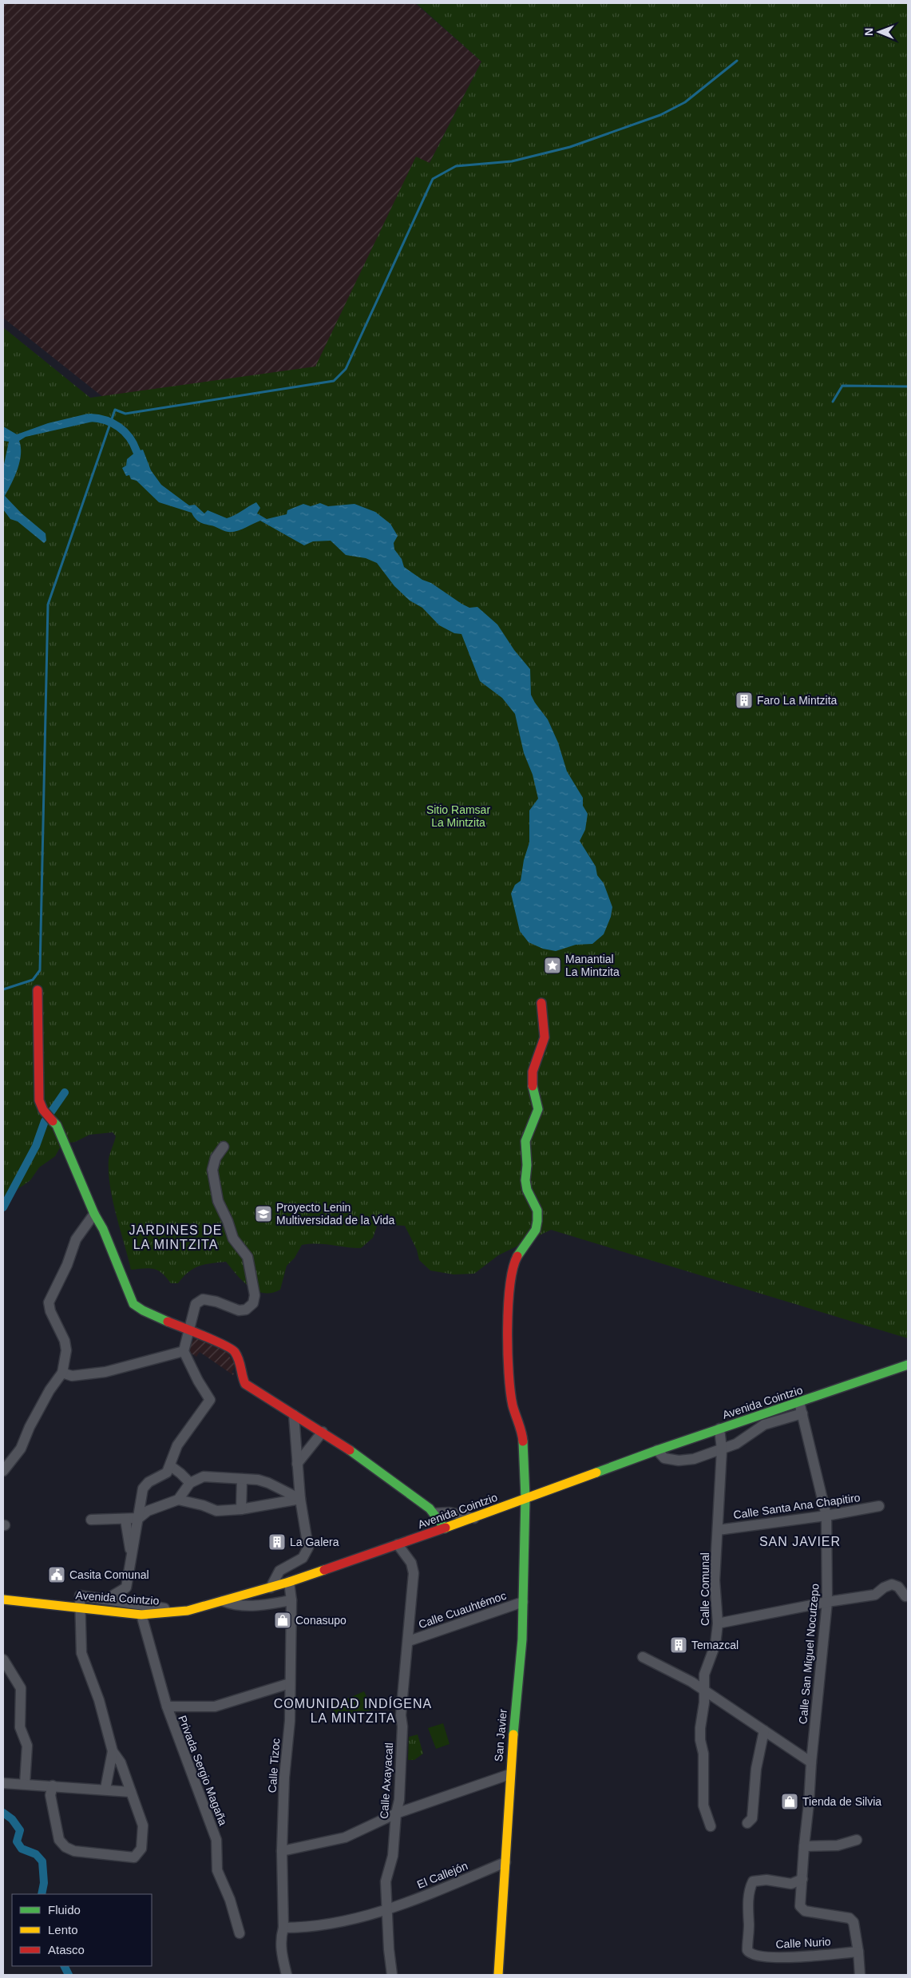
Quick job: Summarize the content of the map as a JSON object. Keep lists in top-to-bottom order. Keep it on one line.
{"streets":{"street":["Avenida Cointzio","Calle Santa Ana Chapitiro","Calle Comunal","Calle Cuauhtémoc","Calle San Miguel Nocutzepo","San Javier","Calle Tizoc","Privada Sergio Magaña","Calle Axayacatl","El Callejón","Calle Nurio"]},"crossings":[["Avenida Cointzio","Calle Comunal"],["Avenida Cointzio","Calle San Miguel Nocutzepo"],["Avenida Cointzio","San Javier"],["Avenida Cointzio","Calle Tizoc"],["Avenida Cointzio","Privada Sergio Magaña"],["Avenida Cointzio","Calle Axayacatl"],["Calle Santa Ana Chapitiro","Calle Comunal"],["Calle Santa Ana Chapitiro","Calle San Miguel Nocutzepo"],["Calle Cuauhtémoc","San Javier"],["Calle Cuauhtémoc","Calle Axayacatl"],["Calle San Miguel Nocutzepo","Calle Nurio"],["San Javier","El Callejón"],["Calle Axayacatl","El Callejón"]],"districts":["JARDINES DE LA MINTZITA","SAN JAVIER","COMUNIDAD INDÍGENA LA MINTZITA"],"parks":["Sitio Ramsar La Mintzita"],"places":{"building":["Faro La Mintzita","La Galera","Temazcal"],"place":["Manantial La Mintzita"],"school or university":["Proyecto Lenin Multiversidad de la Vida"],"public building":["Casita Comunal"],"shop":["Conasupo","Tienda de Silvia"]},"legend":["Fluido","Lento","Atasco"],"north":"left"}
